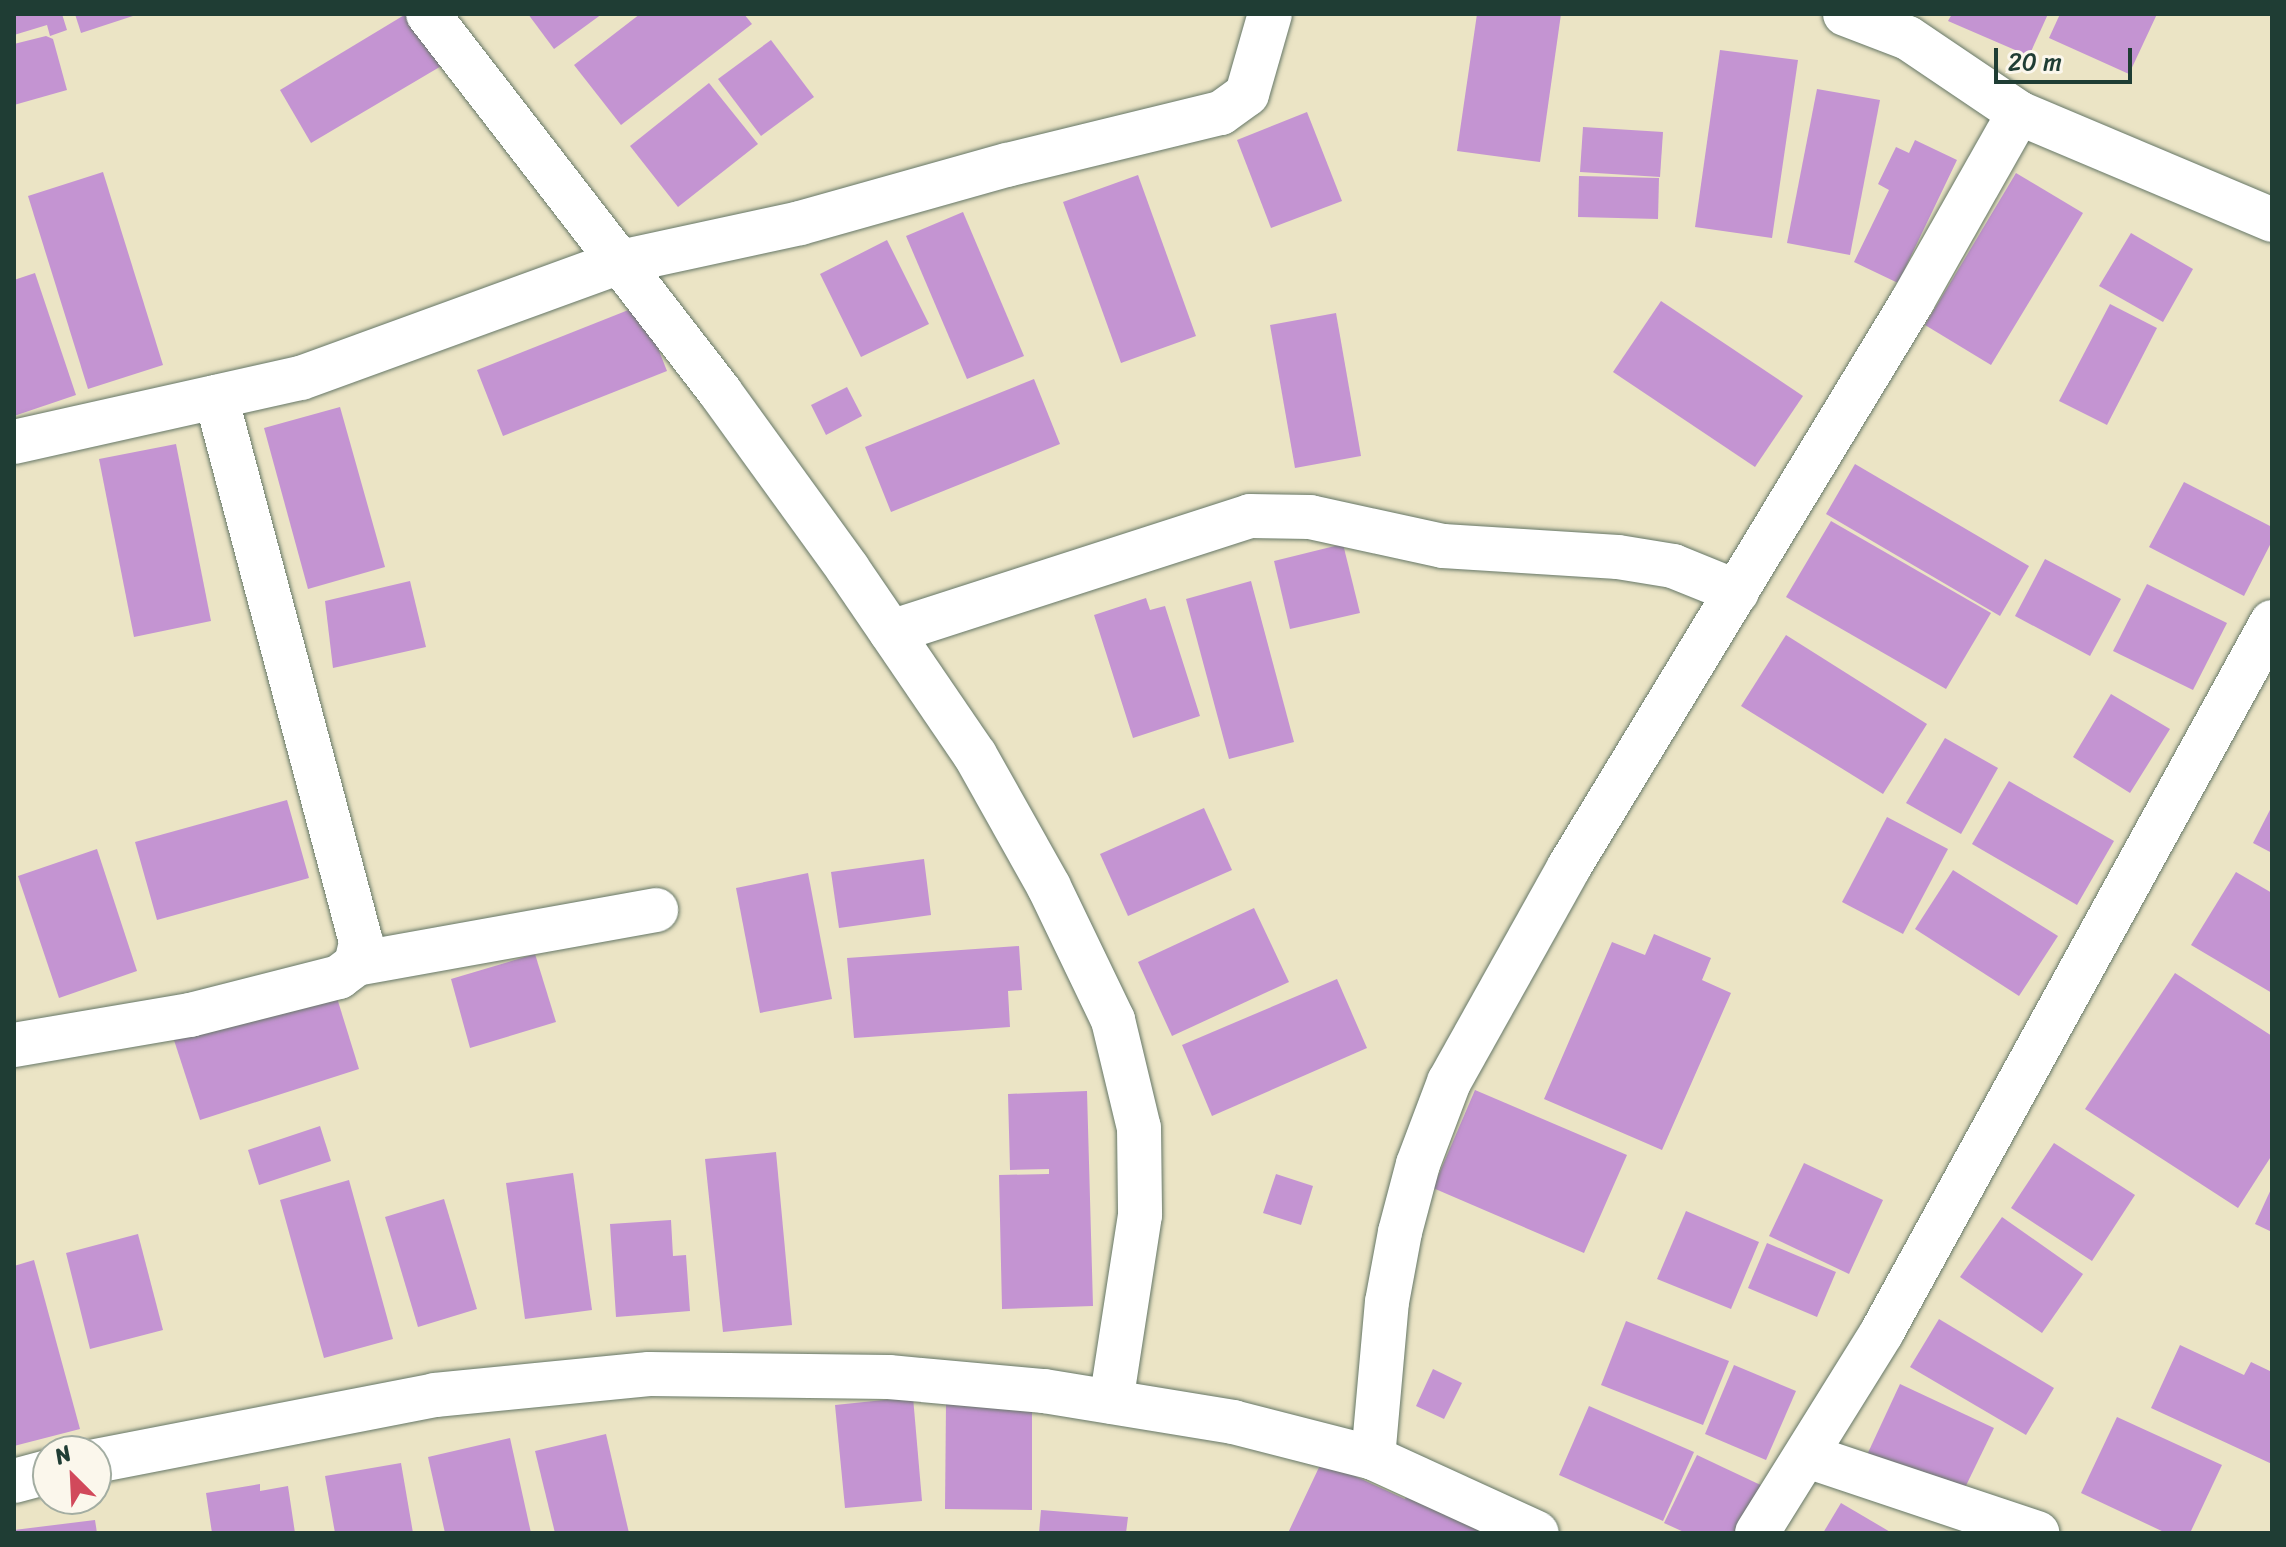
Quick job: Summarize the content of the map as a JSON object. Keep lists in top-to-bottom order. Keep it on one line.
{"scale_bar":"20 m","north":"top left"}
